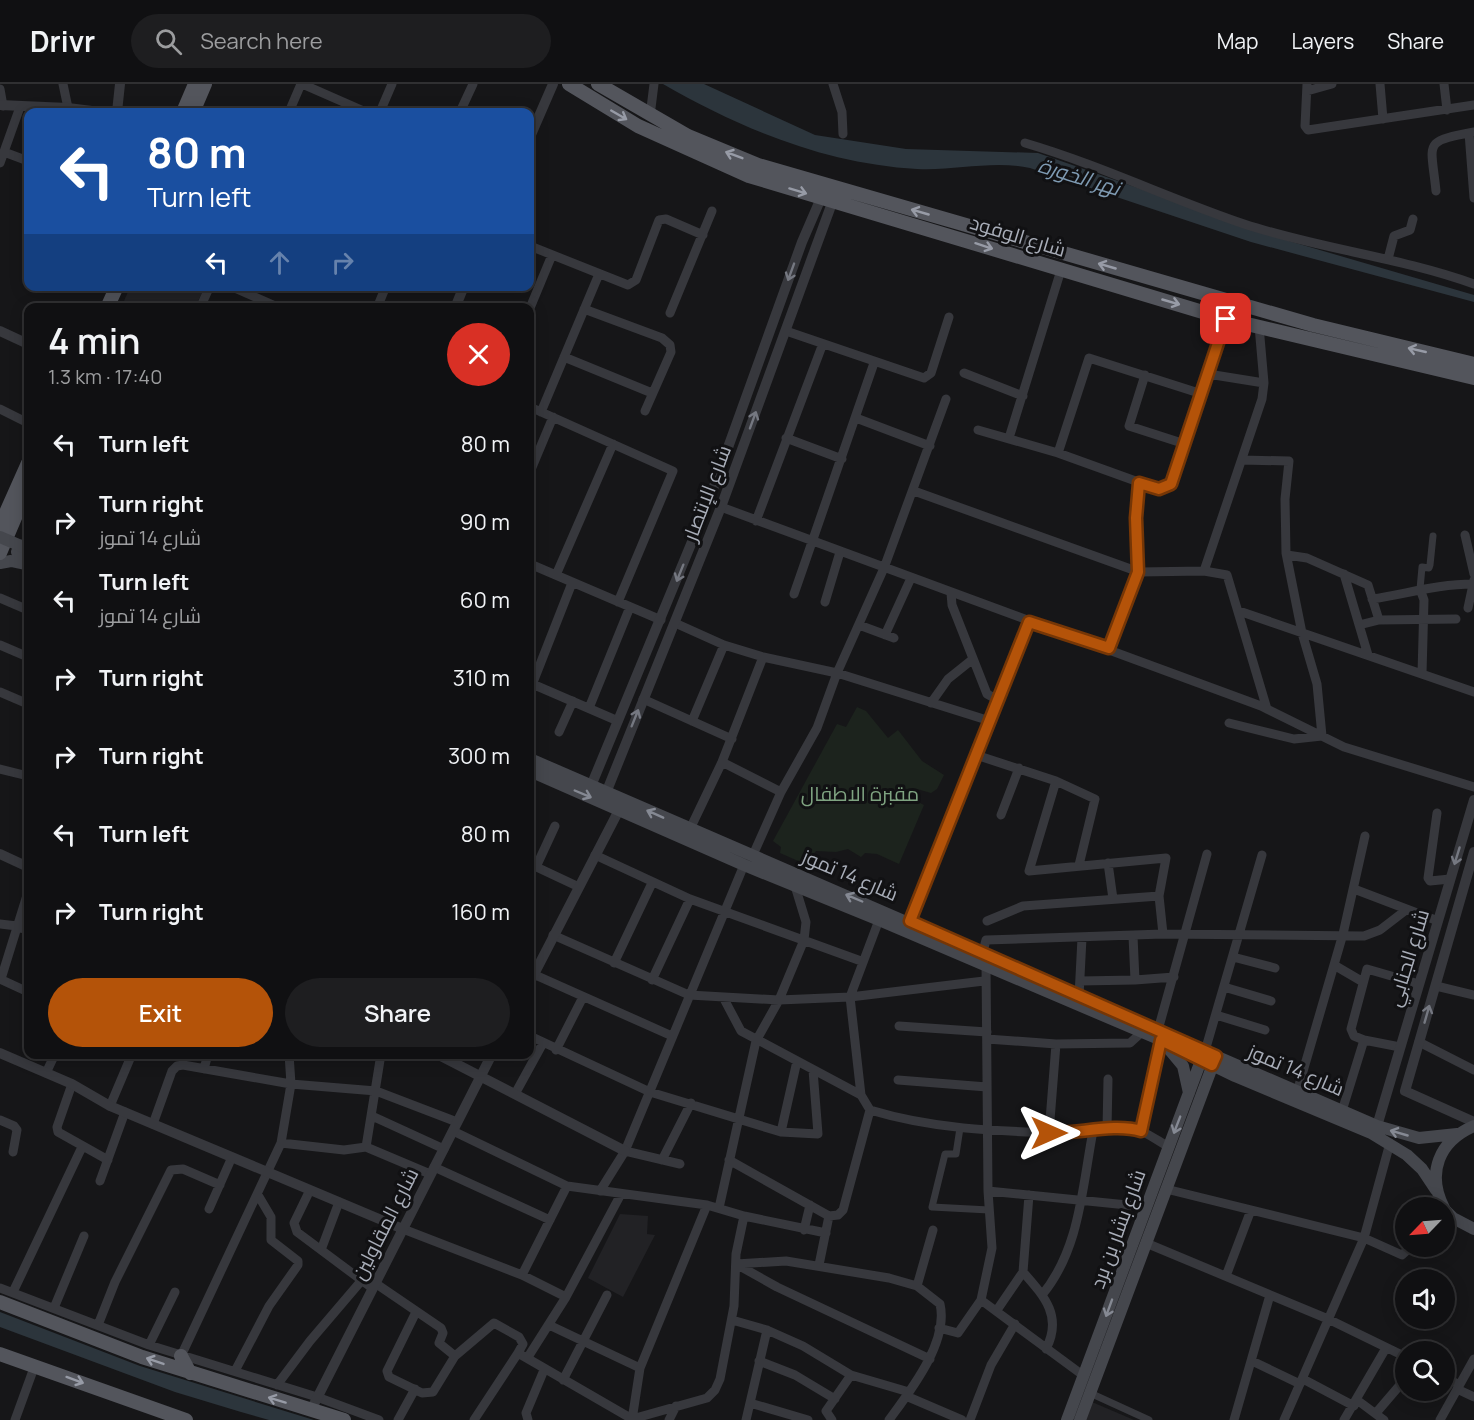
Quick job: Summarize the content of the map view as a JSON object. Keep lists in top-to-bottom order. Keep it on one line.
{"streets":{"main road":["شارع الوفود","شارع 14 تموز","شارع بشار بن برد"],"street":["شارع الإنتصار","شارع الجنابي","شارع المقاولين"]},"crossings":[["شارع الوفود","شارع الإنتصار"],["شارع الإنتصار","شارع 14 تموز"],["شارع 14 تموز","شارع الجنابي"],["شارع 14 تموز","شارع بشار بن برد"]],"water":["نهر الخورة"],"parks":["مقبرة الاطفال"],"north":"bottom left","page":{"header":"Drivr","search":"Search here","nav":["Map","Layers","Share"],"turn":["80 m","Turn left"],"heading":["4 min","1.3 km · 17:40"],"list":[{"name":"Turn left","value":"80 m"},{"name":"Turn right","note":"شارع 14 تموز","value":"90 m"},{"name":"Turn left","note":"شارع 14 تموز","value":"60 m"},{"name":"Turn right","value":"310 m"},{"name":"Turn right","value":"300 m"},{"name":"Turn left","value":"80 m"},{"name":"Turn right","value":"160 m"}],"buttons":["Exit","Share"]}}
